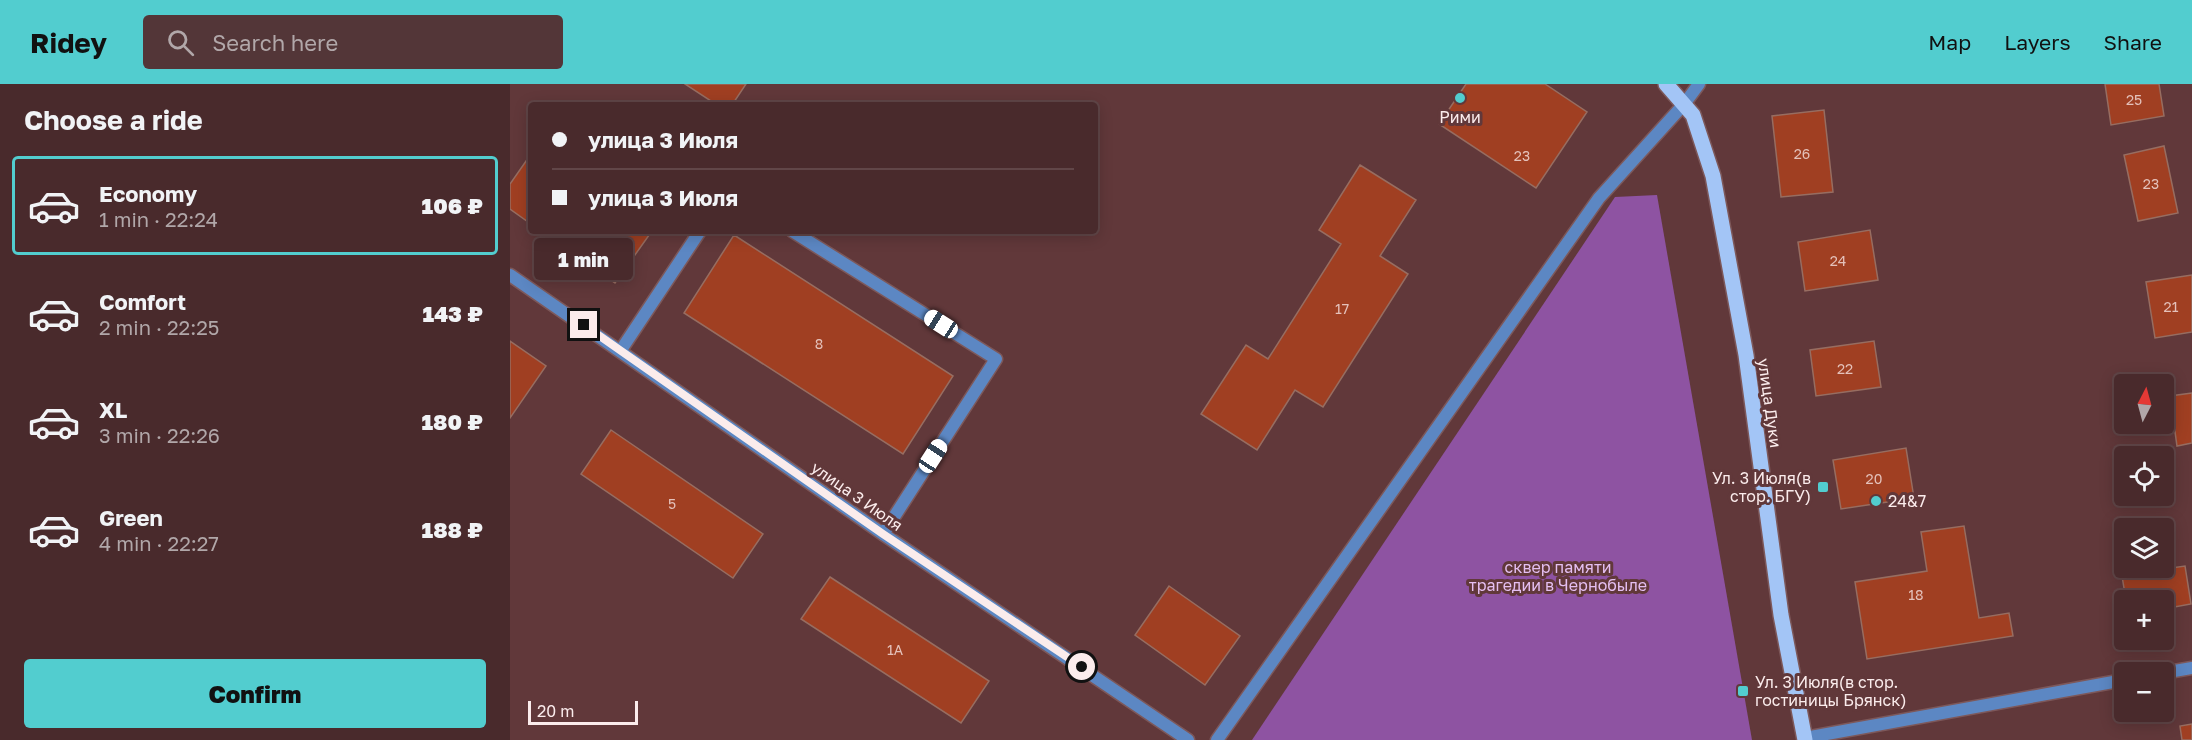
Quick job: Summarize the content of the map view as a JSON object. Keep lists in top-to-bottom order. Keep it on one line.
{"streets":{"main road":["улица Дуки"],"street":["улица 3 Июля"]},"parks":["сквер памяти трагедии в Чернобыле"],"places":{"other":["Рими","24&7"],"transit":["Ул. 3 Июля(в стор. БГУ)","Ул. 3 Июля(в стор. гостиницы Брянск)"]},"house_numbers":["25","26","23","23","24","21","17","8","22","20","5","18","1А"],"scale_bar":"20 m","north":"top","page":{"header":"Ridey","search":"Search here","nav":["Map","Layers","Share"],"heading":"Choose a ride","banner":["улица 3 Июля","улица 3 Июля"],"list":[{"name":"Economy","note":"1 min · 22:24","value":"106 ₽"},{"name":"Comfort","note":"2 min · 22:25","value":"143 ₽"},{"name":"XL","note":"3 min · 22:26","value":"180 ₽"},{"name":"Green","note":"4 min · 22:27","value":"188 ₽"}],"bubble":"1 min","map_buttons":["+","−"],"buttons":"Confirm","scale":"20 m"}}
